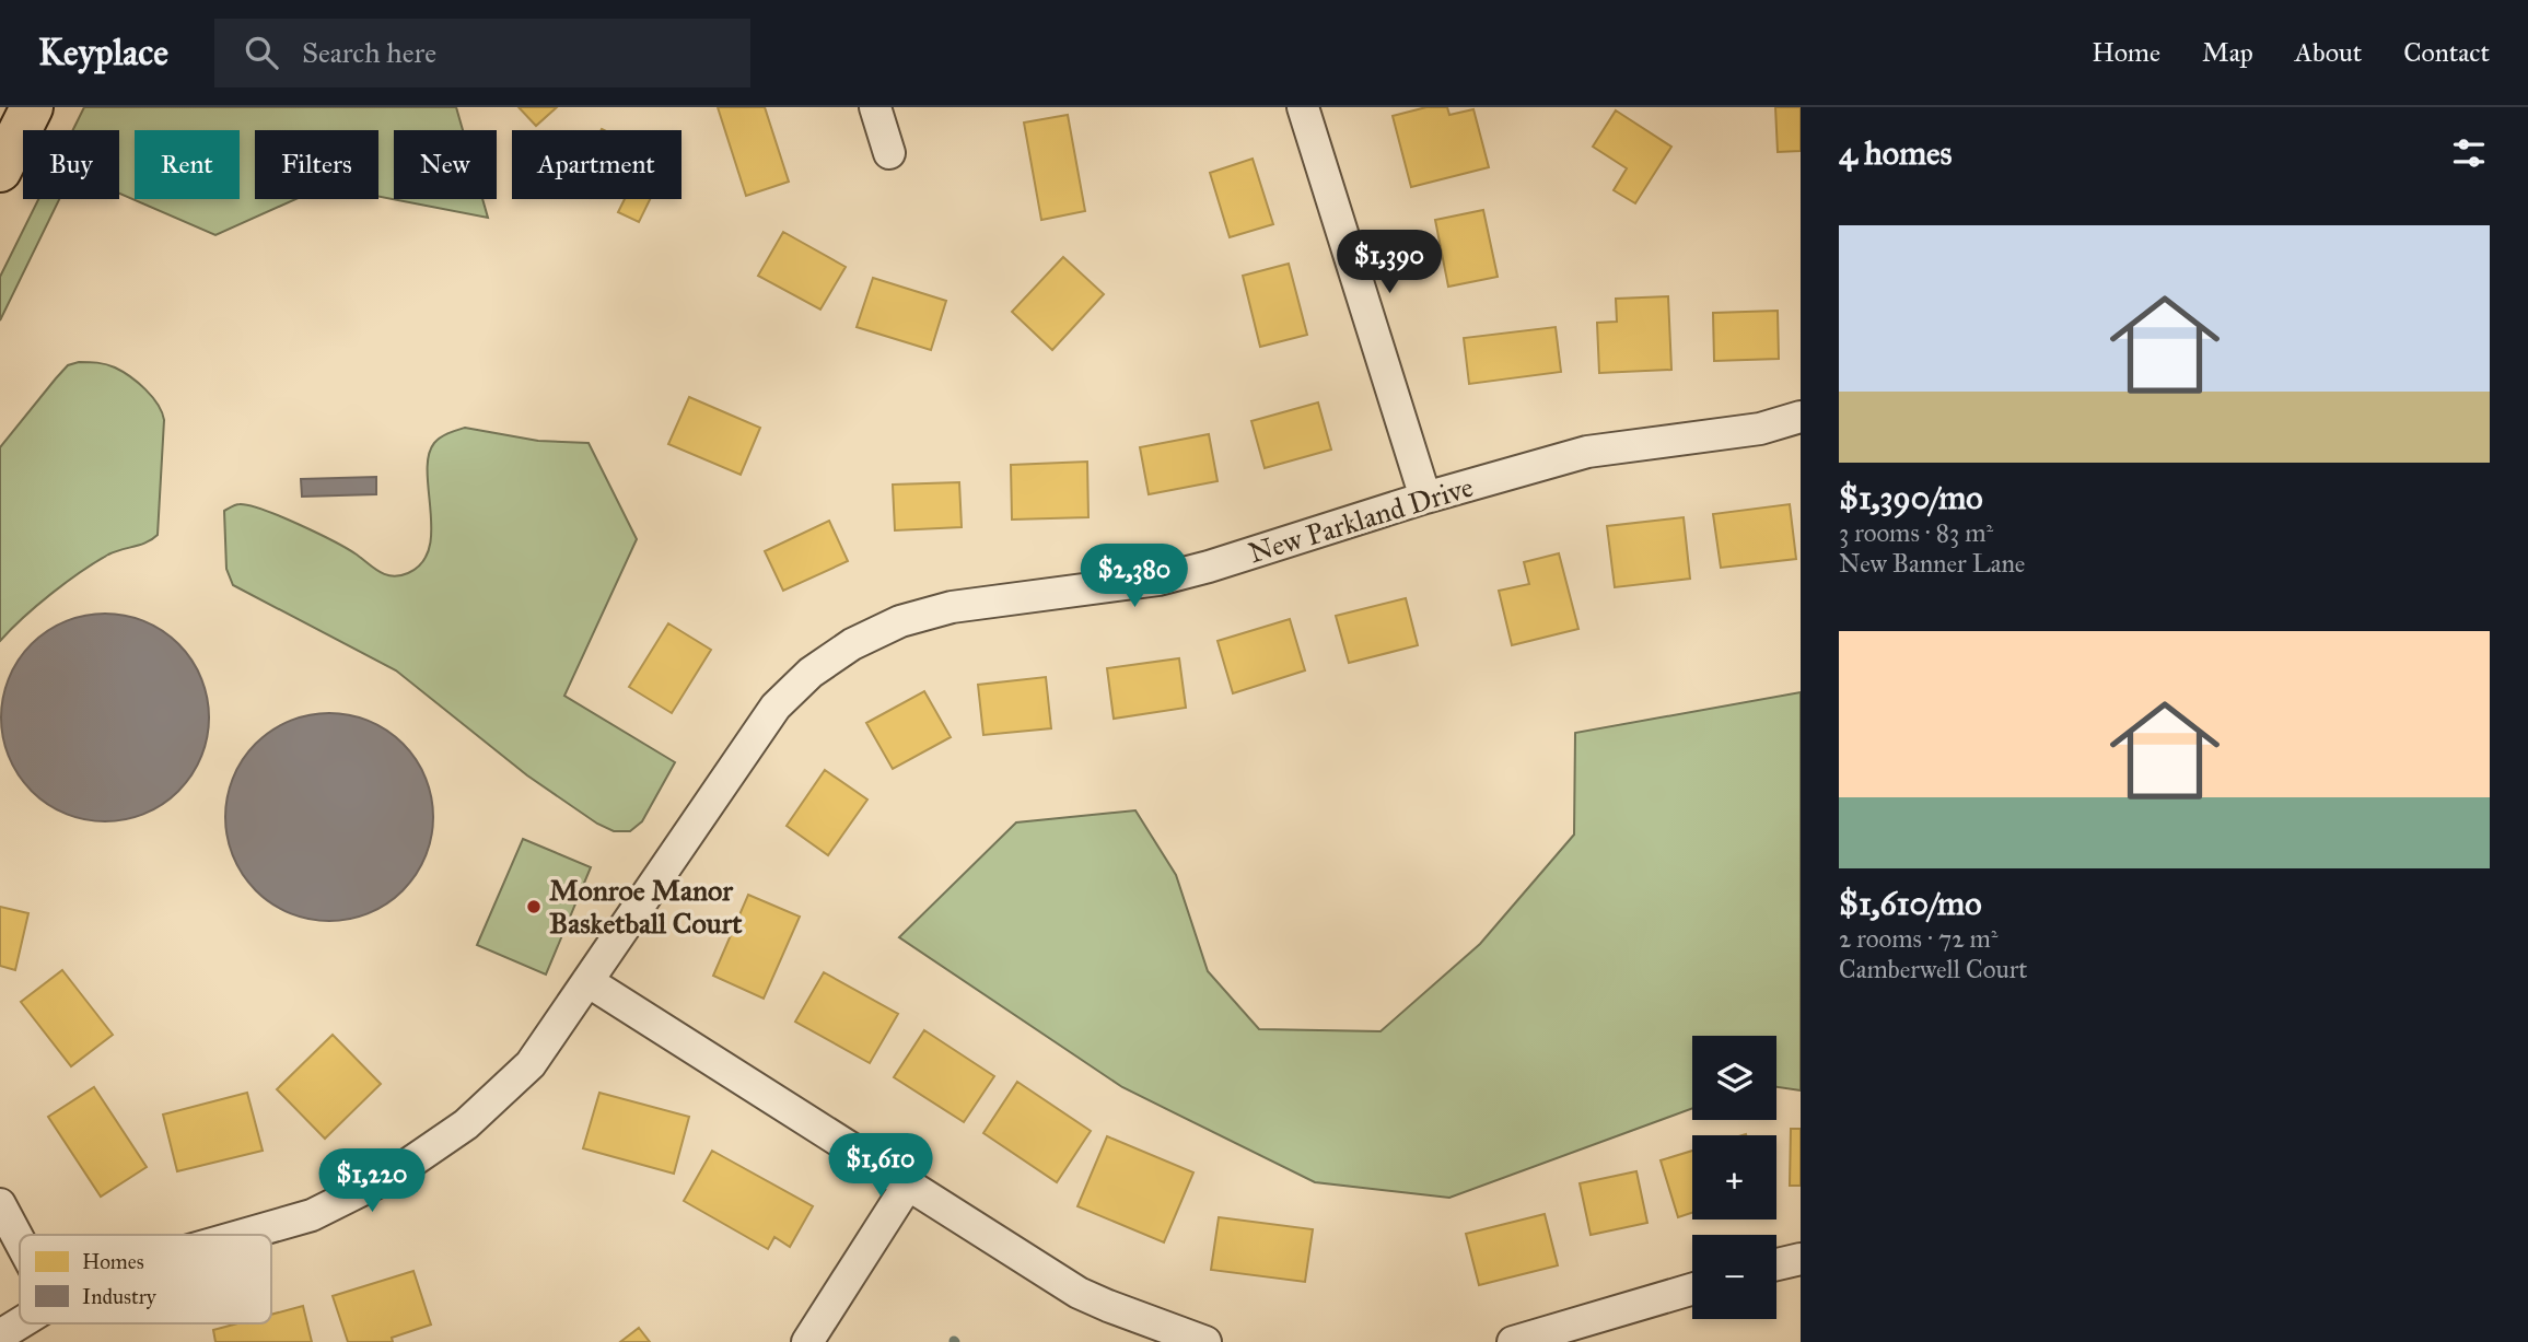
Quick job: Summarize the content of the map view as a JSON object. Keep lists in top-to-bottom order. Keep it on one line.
{"streets":{"street":["New Parkland Drive"]},"places":["Monroe Manor Basketball Court"],"legend":["Homes","Industry"],"page":{"header":"Keyplace","search":"Search here","nav":["Home","Map","About","Contact"],"heading":"4 homes","chip":["Buy","Rent","Filters","New","Apartment"],"list":[{"name":"$1,390/mo","note":"3 rooms · 83 m² · New Banner Lane"},{"name":"$1,610/mo","note":"2 rooms · 72 m² · Camberwell Court"}],"price":["$1,390","$2,380","$1,610","$1,220"],"map_buttons":["+","−"]}}
